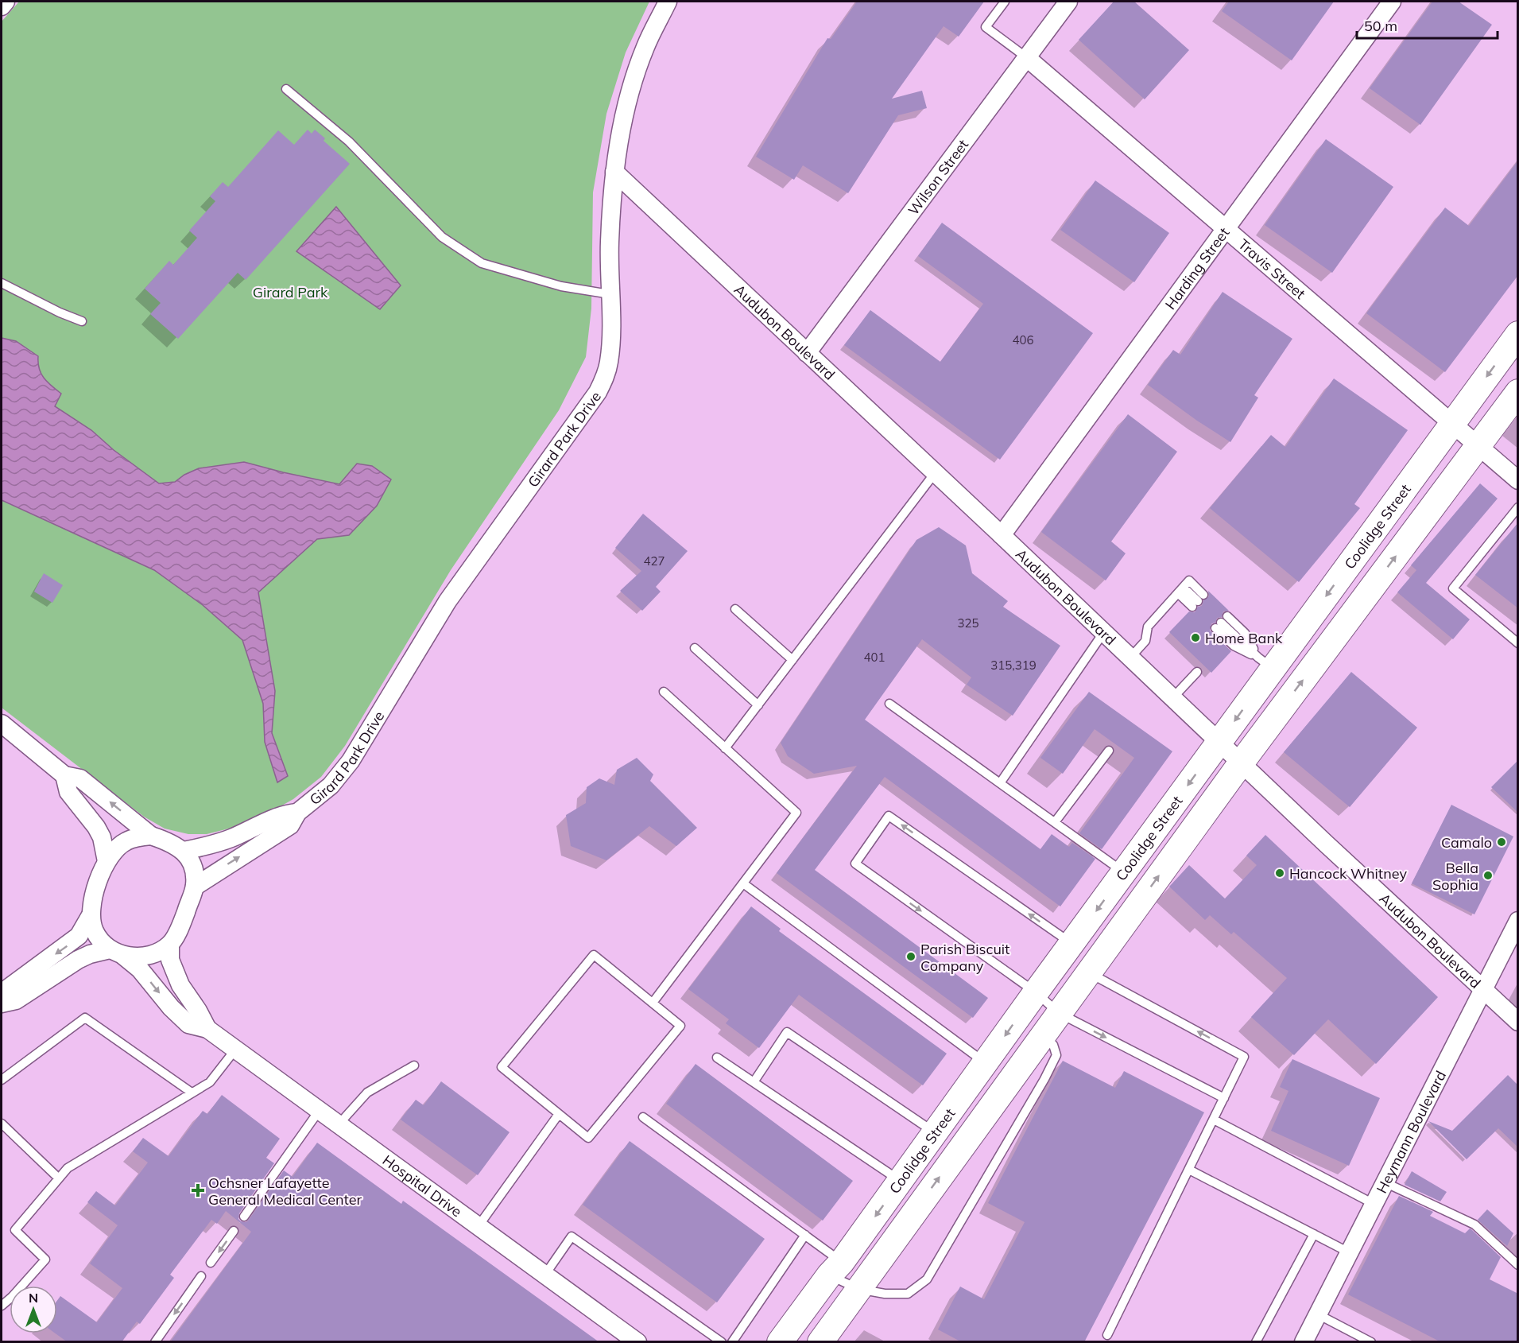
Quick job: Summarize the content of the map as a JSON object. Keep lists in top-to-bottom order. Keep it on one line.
{"streets":{"street":["Wilson Street","Harding Street","Travis Street","Audubon Boulevard","Girard Park Drive","Coolidge Street","Heymann Boulevard","Hospital Drive"]},"crossings":[["Wilson Street","Travis Street"],["Wilson Street","Audubon Boulevard"],["Harding Street","Travis Street"],["Harding Street","Audubon Boulevard"],["Travis Street","Coolidge Street"],["Audubon Boulevard","Girard Park Drive"],["Audubon Boulevard","Coolidge Street"],["Audubon Boulevard","Heymann Boulevard"],["Girard Park Drive","Hospital Drive"]],"parks":["Girard Park"],"places":{"other":["Home Bank","Camalo","Hancock Whitney","Bella Sophia","Parish Biscuit Company"],"health":["Ochsner Lafayette General Medical Center"]},"house_numbers":["406","427","325","401","315,319"],"scale_bar":"50 m","north":"top"}
